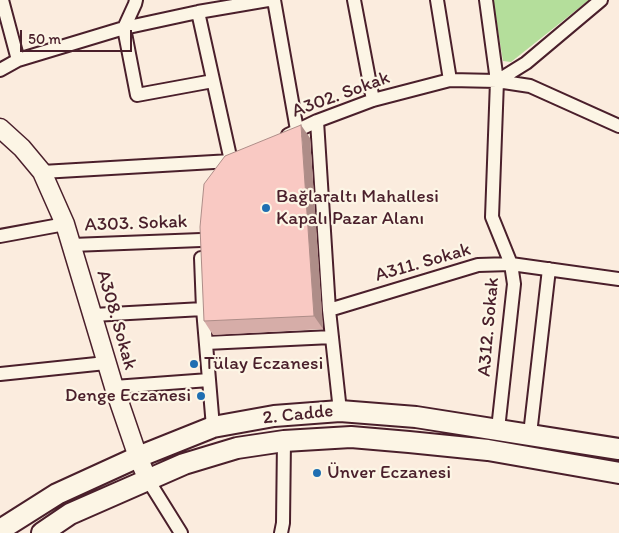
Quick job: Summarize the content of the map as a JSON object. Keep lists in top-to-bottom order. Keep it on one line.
{"streets":{"main road":["A308. Sokak","2. Cadde"],"street":["A302. Sokak","A303. Sokak","A311. Sokak","A312. Sokak"]},"crossings":[["A302. Sokak","A312. Sokak"],["A303. Sokak","A308. Sokak"],["A311. Sokak","A312. Sokak"],["A308. Sokak","2. Cadde"],["A312. Sokak","2. Cadde"]],"places":["Bağlaraltı Mahallesi Kapalı Pazar Alanı","Tülay Eczanesi","Denge Eczanesi","Ünver Eczanesi"],"scale_bar":"50 m"}
